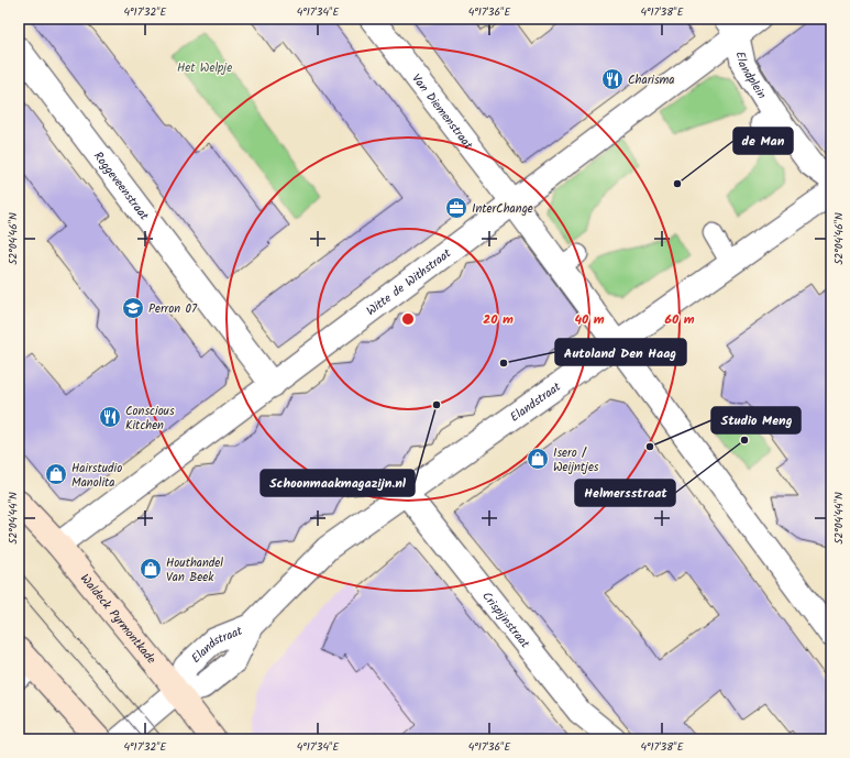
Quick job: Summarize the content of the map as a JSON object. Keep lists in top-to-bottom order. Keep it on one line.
{"streets":{"main road":["Waldeck Pyrmontkade"],"street":["Elandplein","Van Diemenstraat","Roggeveenstraat","Witte de Withstraat","Elandstraat","Crispijnstraat"]},"crossings":[["Elandplein","Witte de Withstraat"],["Van Diemenstraat","Witte de Withstraat"],["Roggeveenstraat","Witte de Withstraat"],["Witte de Withstraat","Waldeck Pyrmontkade"],["Elandstraat","Waldeck Pyrmontkade"],["Elandstraat","Crispijnstraat"]],"parks":["Het Welpje"],"places":{"restaurant":["Charisma","Conscious Kitchen"],"other":["de Man","Autoland Den Haag","Schoonmaakmagazijn.nl","Helmersstraat","Studio Meng"],"office":["InterChange"],"school or university":["Perron 07"],"shop":["Isero / Weijntjes","Hairstudio Manolita","Houthandel Van Beek"]},"coordinates":["4°17'32\"E","4°17'34\"E","4°17'36\"E","4°17'38\"E","52°04'46\"N","52°04'44\"N"],"rings":["20 m","40 m","60 m"]}
